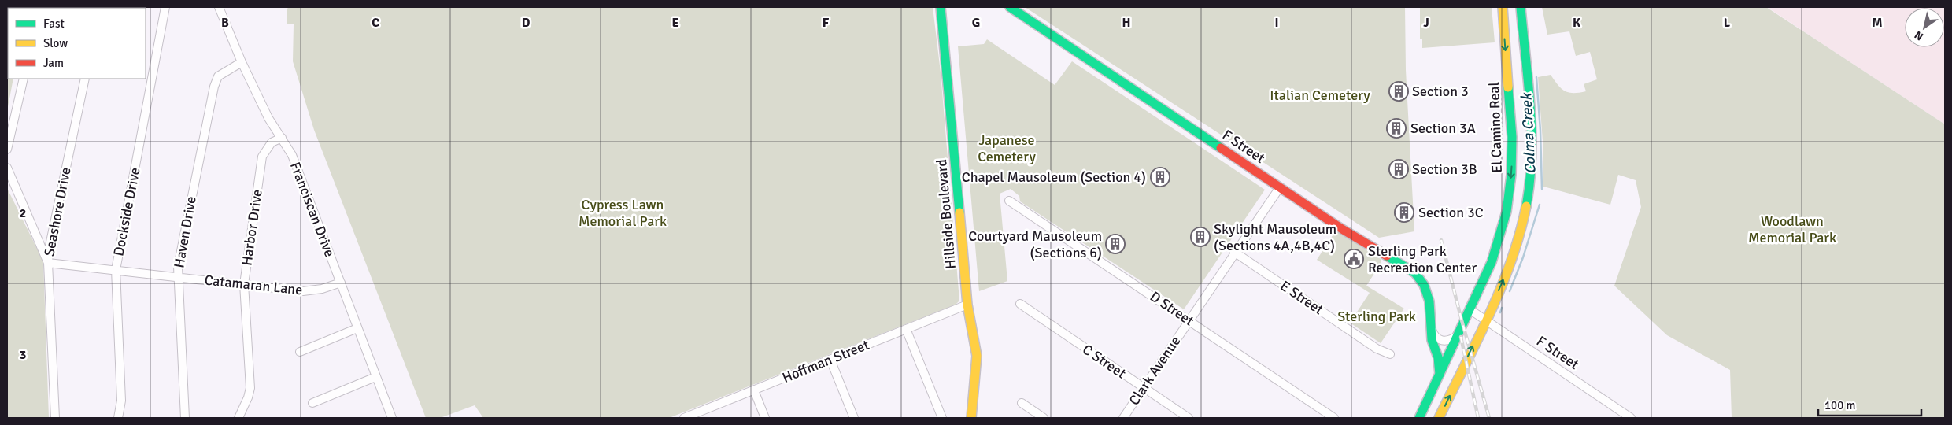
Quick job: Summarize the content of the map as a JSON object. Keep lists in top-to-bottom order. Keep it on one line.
{"streets":{"main road":["El Camino Real","F Street","Hillside Boulevard"],"street":["Franciscan Drive","Seashore Drive","Dockside Drive","Harbor Drive","Haven Drive","Catamaran Lane","E Street","D Street","Hoffman Street","C Street","Clark Avenue"]},"crossings":[["El Camino Real","F Street"],["F Street","Clark Avenue"],["Franciscan Drive","Harbor Drive"],["Franciscan Drive","Haven Drive"],["Franciscan Drive","Catamaran Lane"],["Seashore Drive","Catamaran Lane"],["Dockside Drive","Catamaran Lane"],["Hillside Boulevard","Hoffman Street"],["Harbor Drive","Catamaran Lane"],["Haven Drive","Catamaran Lane"],["E Street","Clark Avenue"],["D Street","Clark Avenue"],["C Street","Clark Avenue"]],"water":["Colma Creek"],"parks":["Italian Cemetery","Japanese Cemetery","Cypress Lawn Memorial Park","Woodlawn Memorial Park","Sterling Park"],"places":{"building":["Section 3","Section 3A","Section 3B","Chapel Mausoleum (Section 4)","Section 3C","Skylight Mausoleum (Sections 4A,4B,4C)","Courtyard Mausoleum (Sections 6)"],"public building":["Sterling Park Recreation Center"]},"legend":["Fast","Slow","Jam"],"scale_bar":"100 m","north":"bottom left","grid":{"columns":["B","C","D","E","F","G","H","I","J","K","L","M"],"rows":["2","3"]}}
